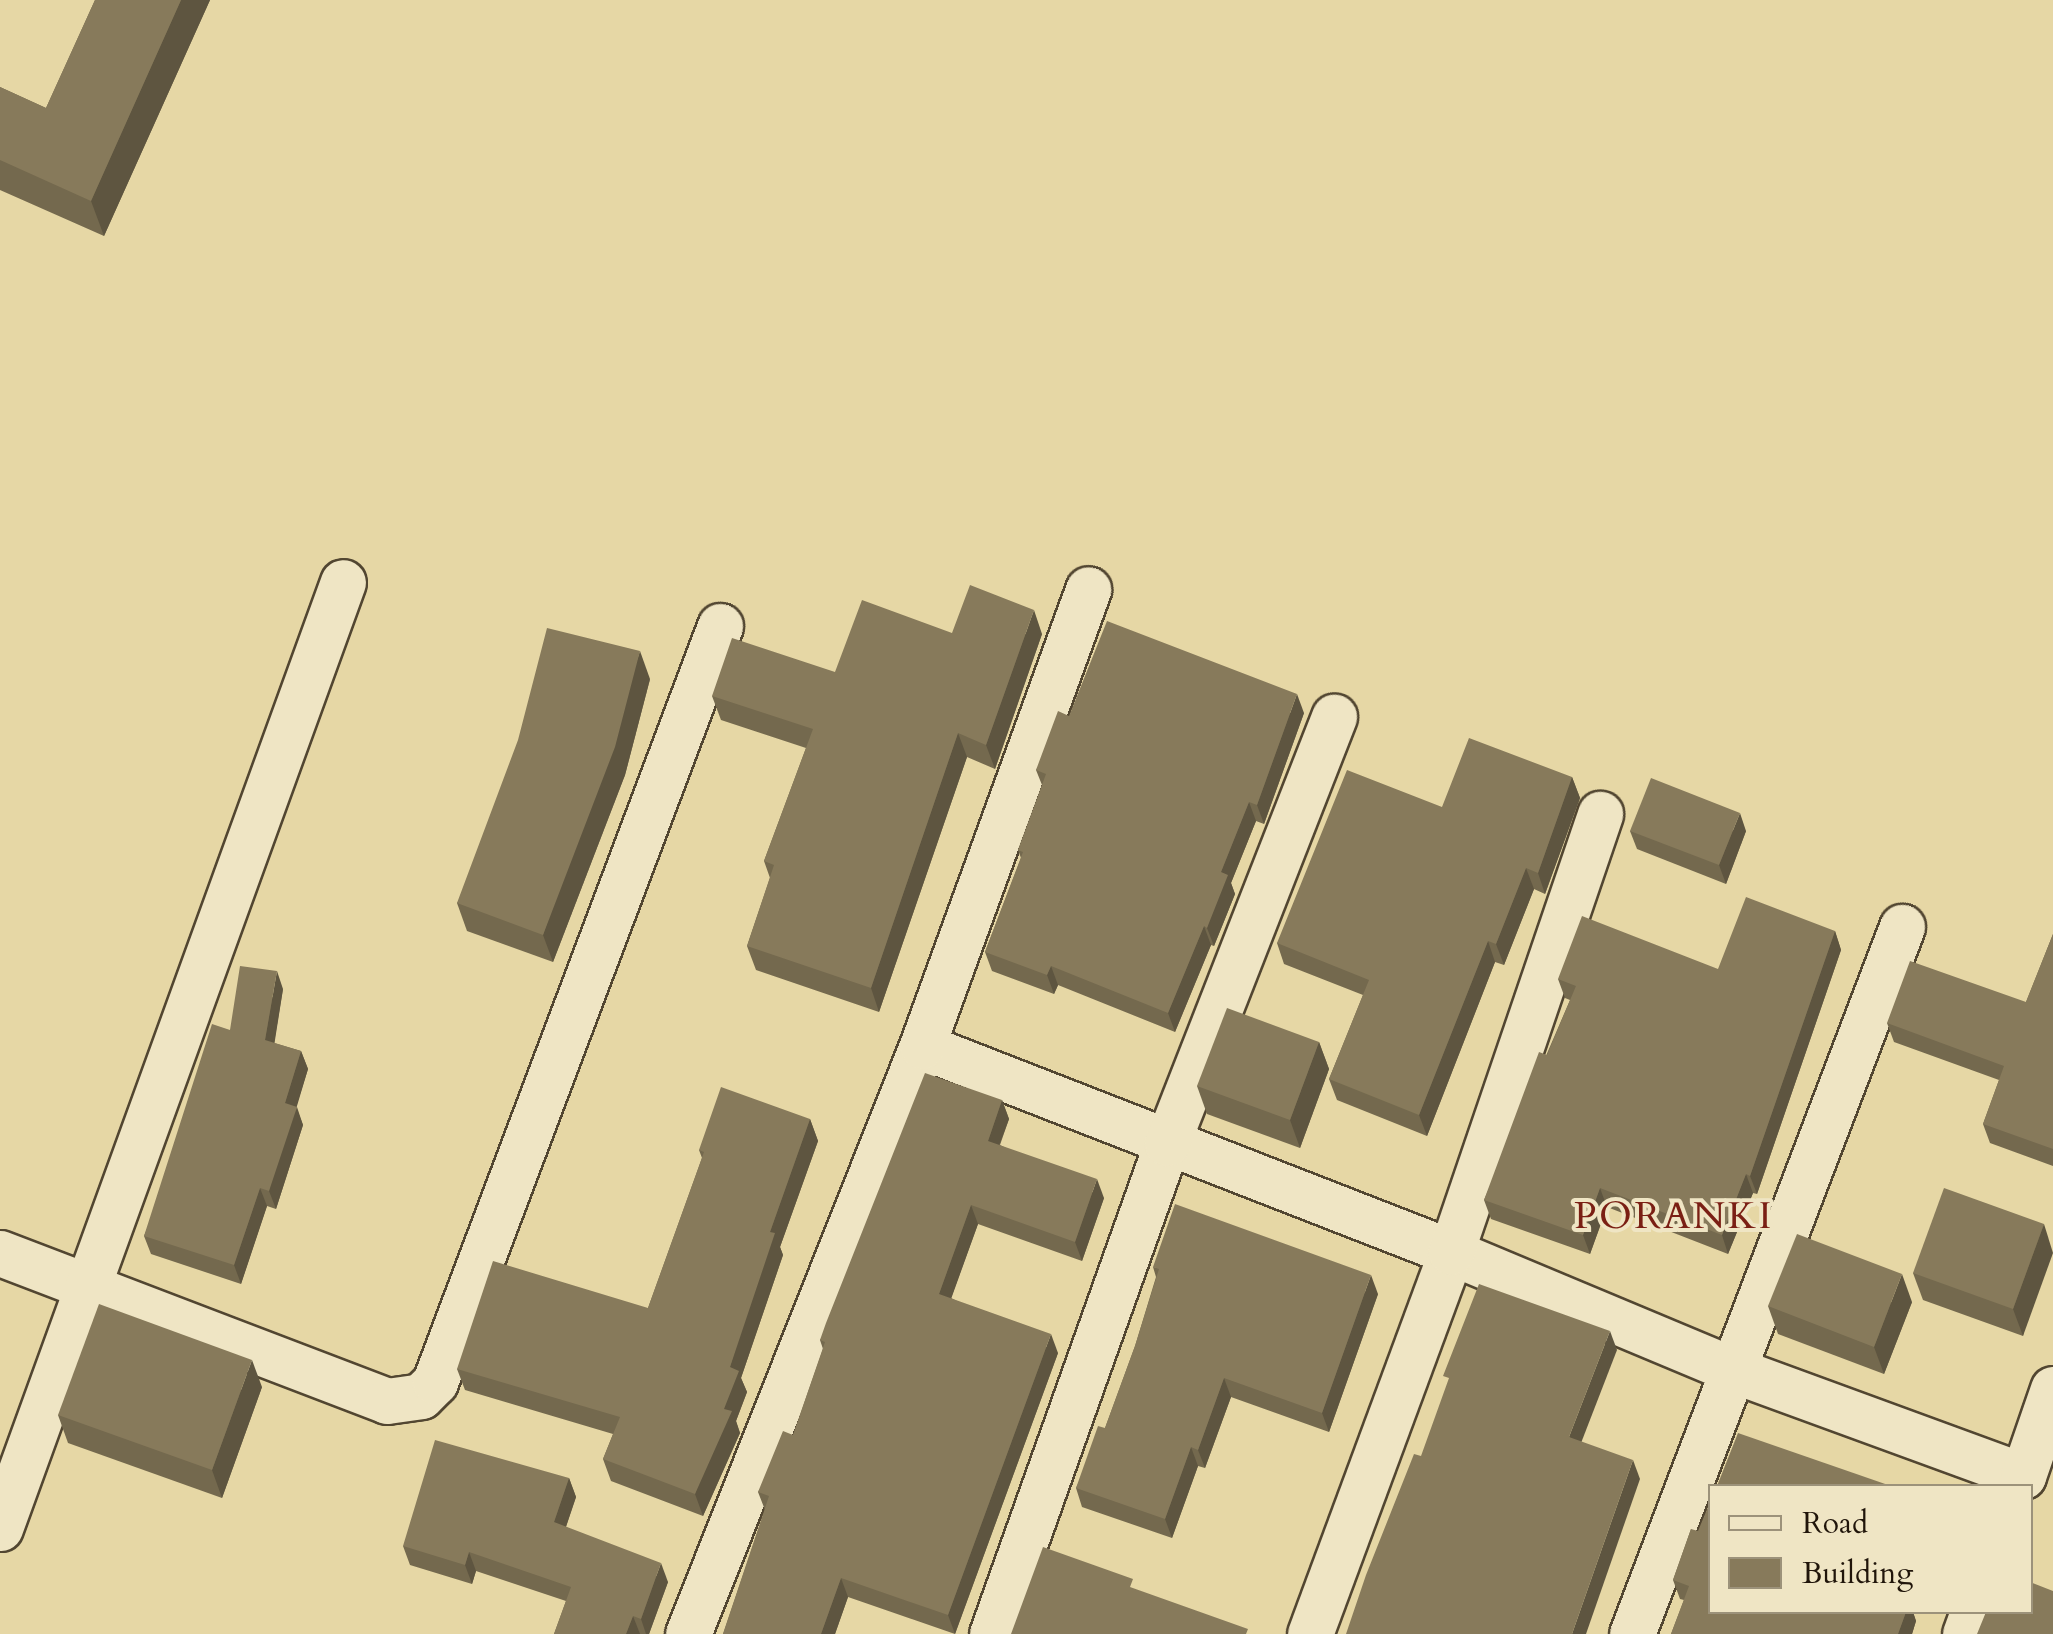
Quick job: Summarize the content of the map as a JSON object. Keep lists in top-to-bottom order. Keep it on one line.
{"districts":["PORANKI"],"legend":["Road","Building"]}
